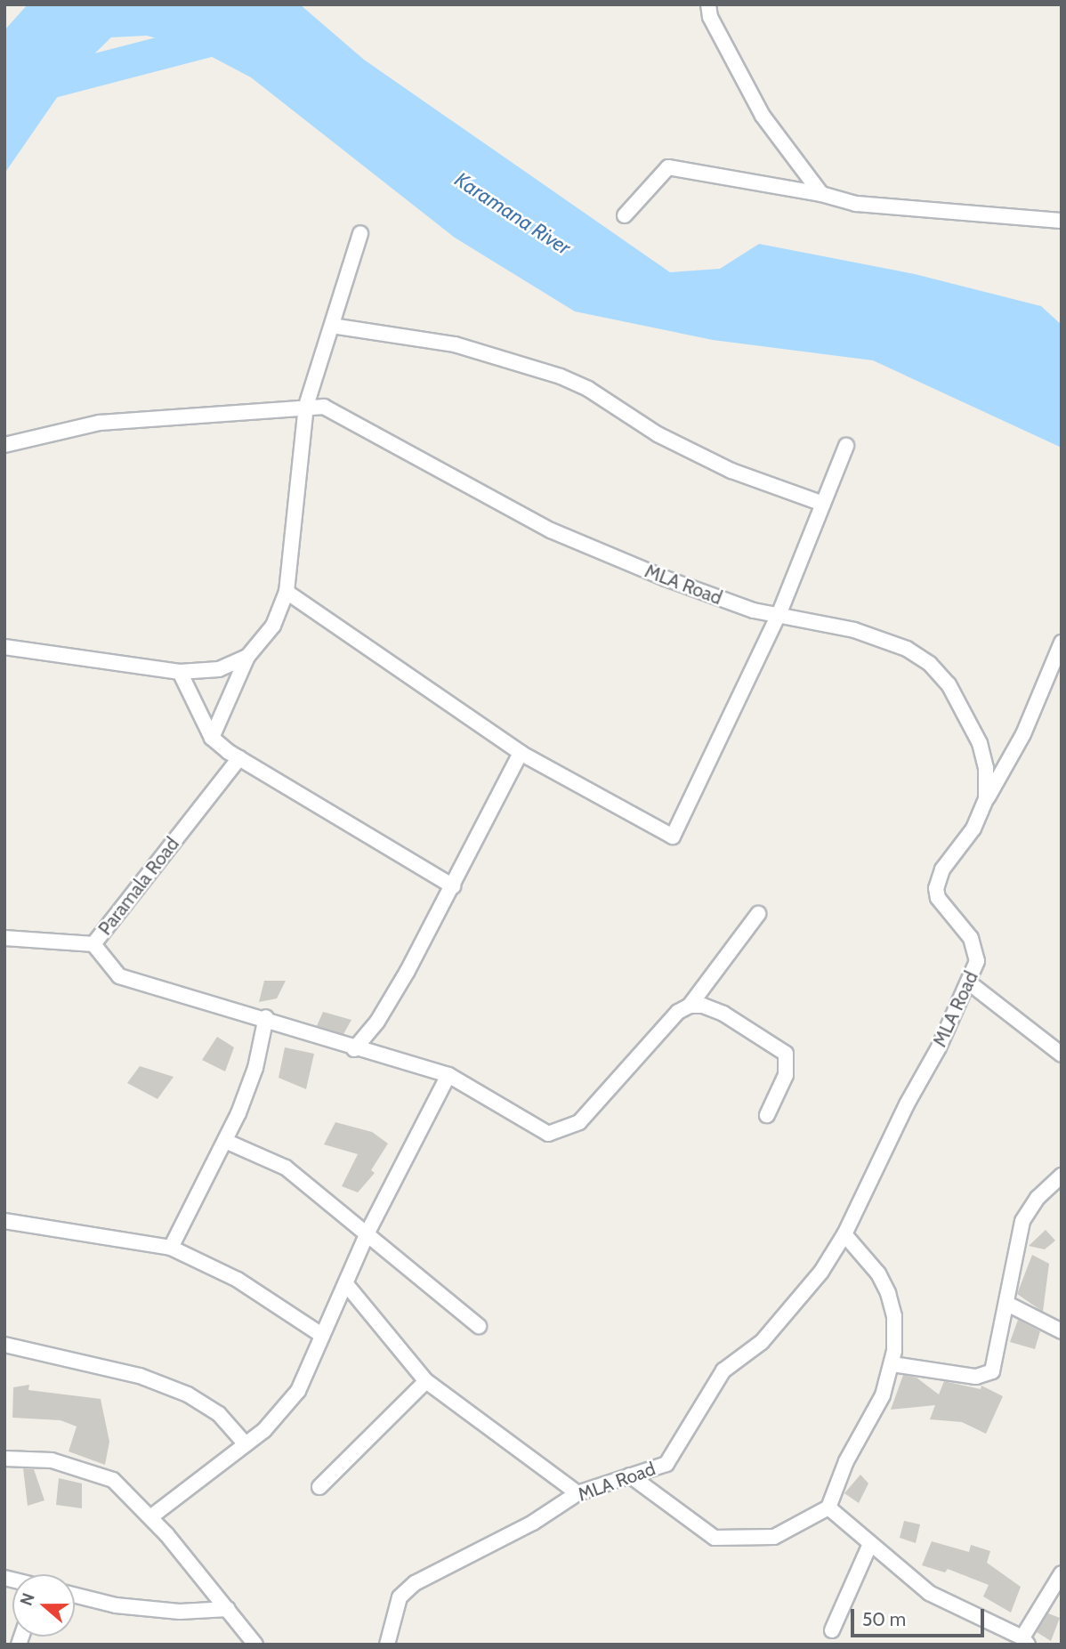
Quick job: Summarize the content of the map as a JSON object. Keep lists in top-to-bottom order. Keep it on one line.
{"streets":{"street":["MLA Road","Paramala Road"]},"water":["Karamana River"],"scale_bar":"50 m","north":"left"}
